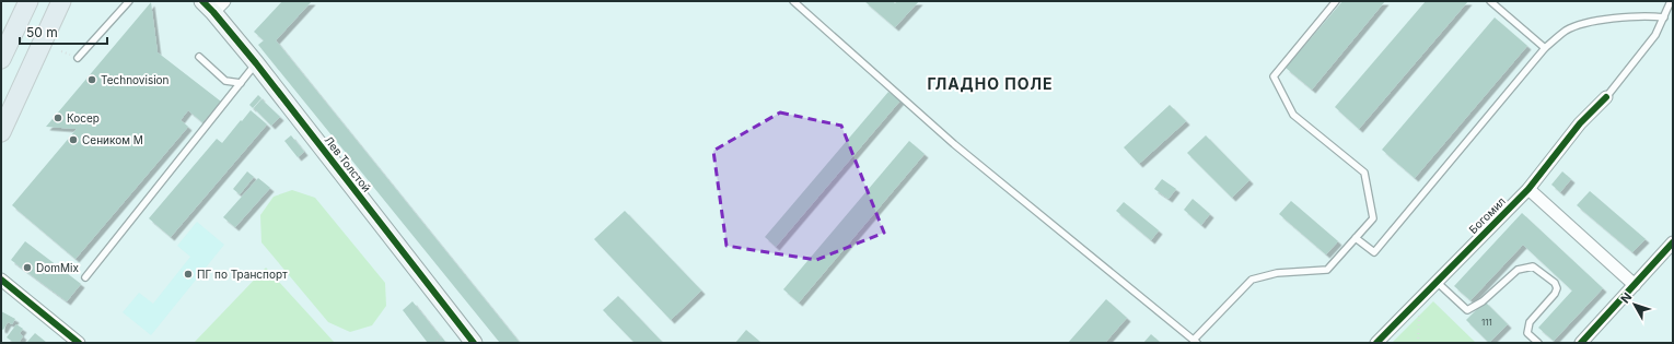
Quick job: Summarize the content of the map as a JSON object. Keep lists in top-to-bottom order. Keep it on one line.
{"streets":{"street":["Лев Толстой","Богомил"]},"districts":["ГЛАДНО ПОЛЕ"],"places":["Technovision","Косер","Сеником М","DomMix","ПГ по Транспорт"],"house_numbers":["111"],"scale_bar":"50 m","north":"top left"}
